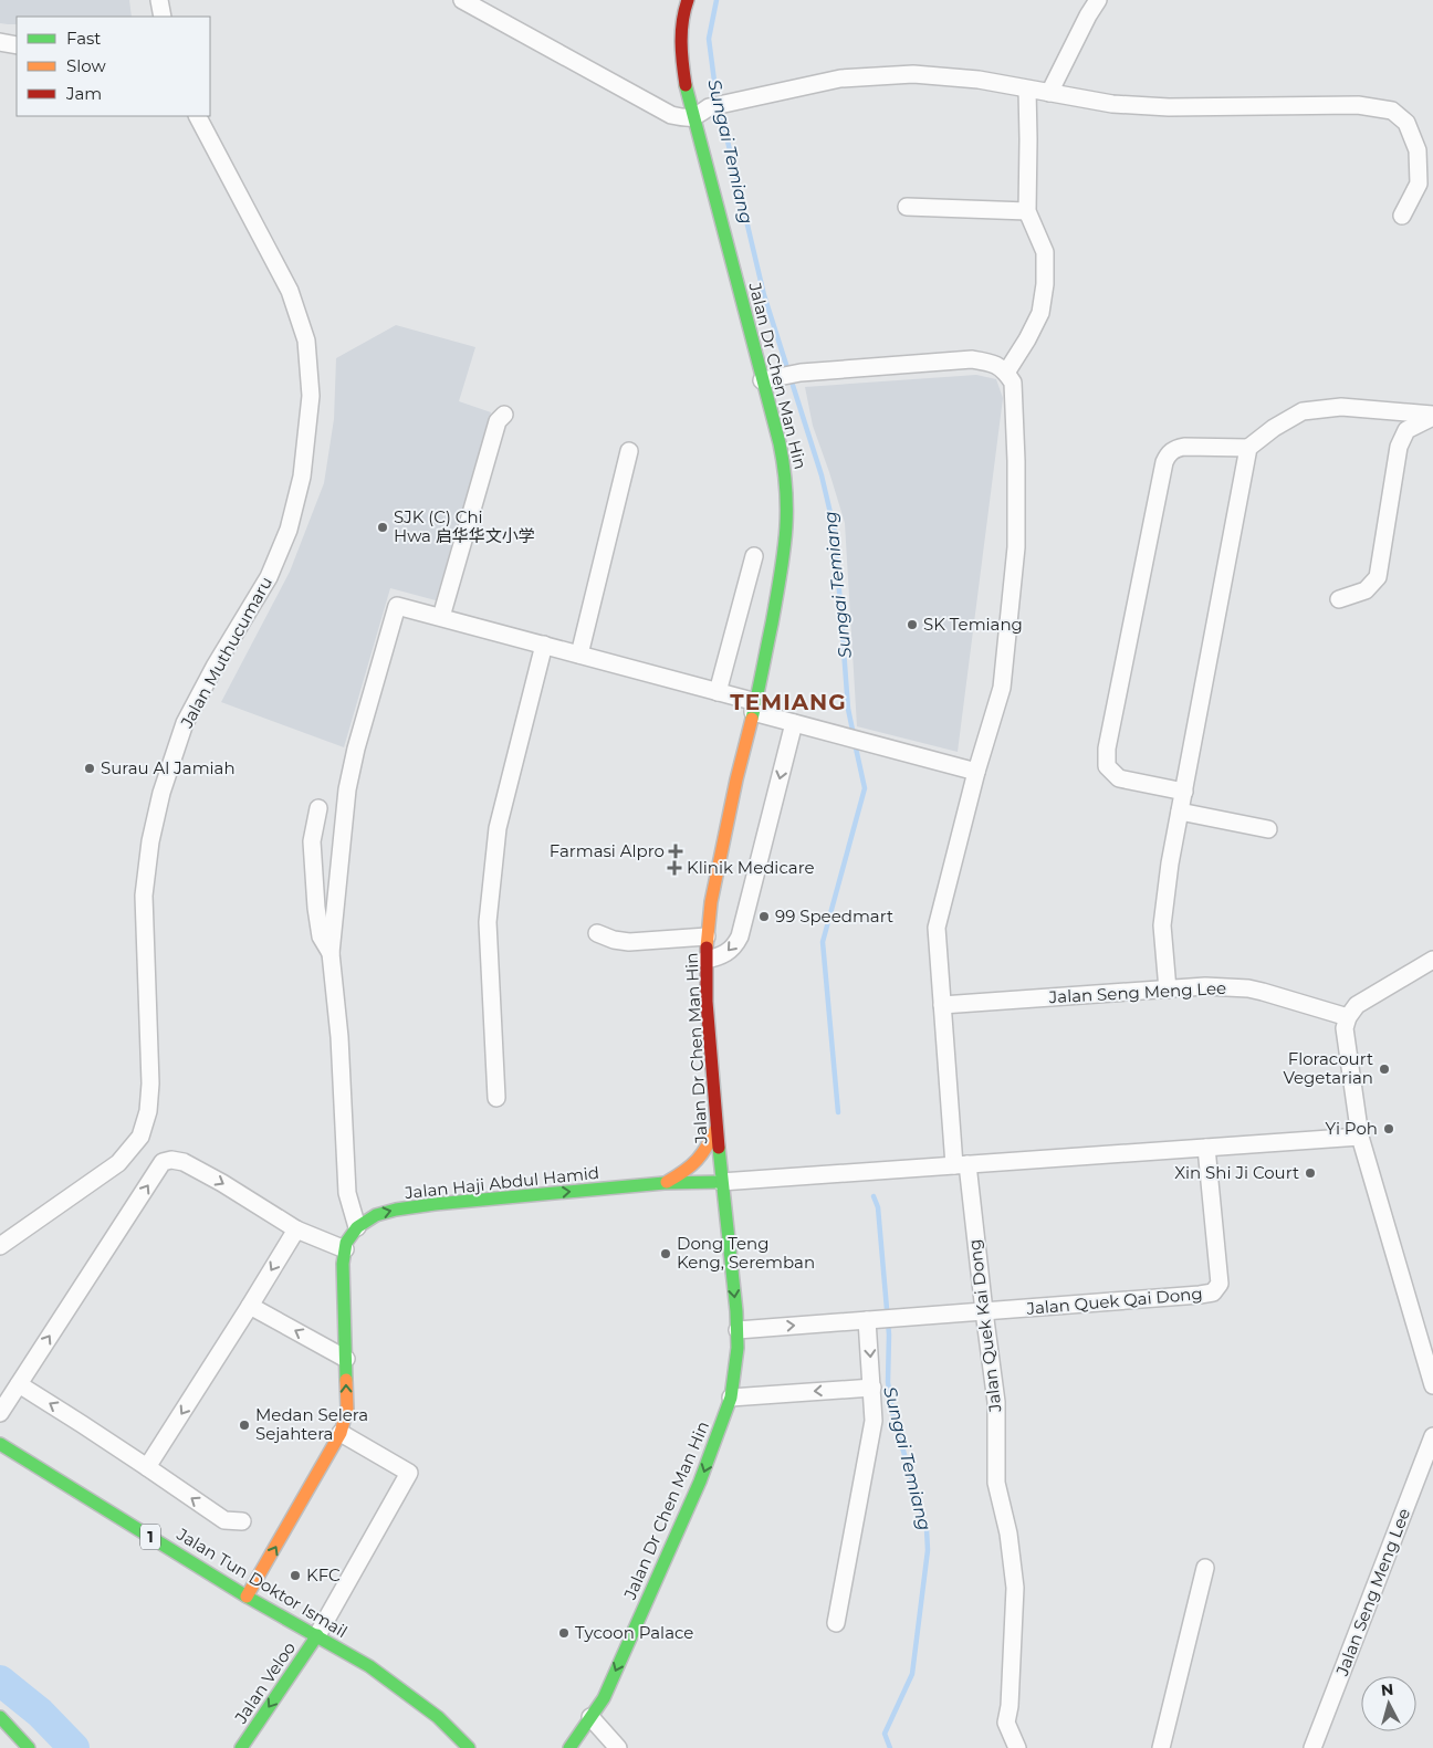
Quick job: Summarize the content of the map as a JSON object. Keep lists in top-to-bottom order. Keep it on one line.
{"streets":{"main road":["Jalan Dr Chen Man Hin","Jalan Haji Abdul Hamid","1","Jalan Tun Doktor Ismail","Jalan Veloo"],"street":["Jalan Muthucumaru","Jalan Seng Meng Lee","Jalan Quek Qai Dong","Jalan Quek Kai Dong"]},"crossings":[["Jalan Dr Chen Man Hin","Jalan Haji Abdul Hamid"],["Jalan Dr Chen Man Hin","Jalan Quek Qai Dong"],["Jalan Seng Meng Lee","Jalan Quek Kai Dong"],["Jalan Quek Qai Dong","Jalan Quek Kai Dong"],["Jalan Tun Doktor Ismail","Jalan Veloo"]],"one_way":["Jalan Haji Abdul Hamid","Jalan Veloo"],"districts":["TEMIANG"],"water":["Sungai Temiang"],"places":{"other":["SJK (C) Chi Hwa 启华华文小学","SK Temiang","Surau Al Jamiah","99 Speedmart","Floracourt Vegetarian","Yi Poh","Xin Shi Ji Court","Dong Teng Keng, Seremban","Medan Selera Sejahtera","KFC","Tycoon Palace"],"health":["Farmasi Alpro","Klinik Medicare"]},"legend":["Fast","Slow","Jam"],"north":"top"}
